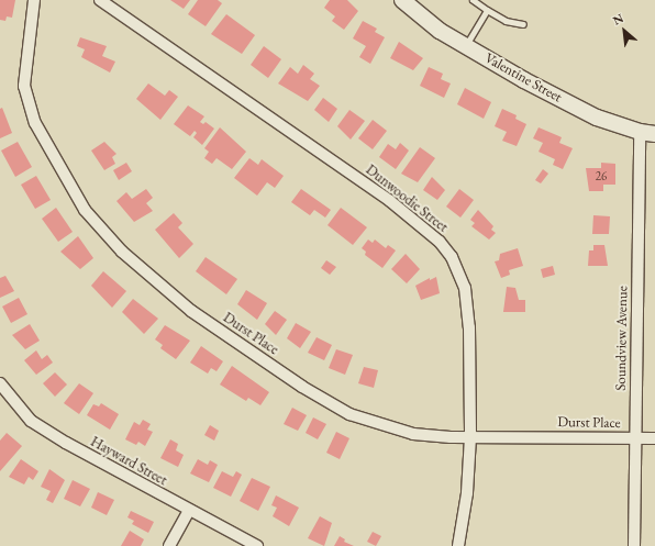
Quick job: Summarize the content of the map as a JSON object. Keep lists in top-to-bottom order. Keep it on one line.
{"streets":{"street":["Valentine Street","Dunwoodie Street","Durst Place","Soundview Avenue","Hayward Street"]},"crossings":[["Valentine Street","Soundview Avenue"],["Dunwoodie Street","Durst Place"],["Durst Place","Soundview Avenue"]],"house_numbers":["26"],"north":"top left"}
